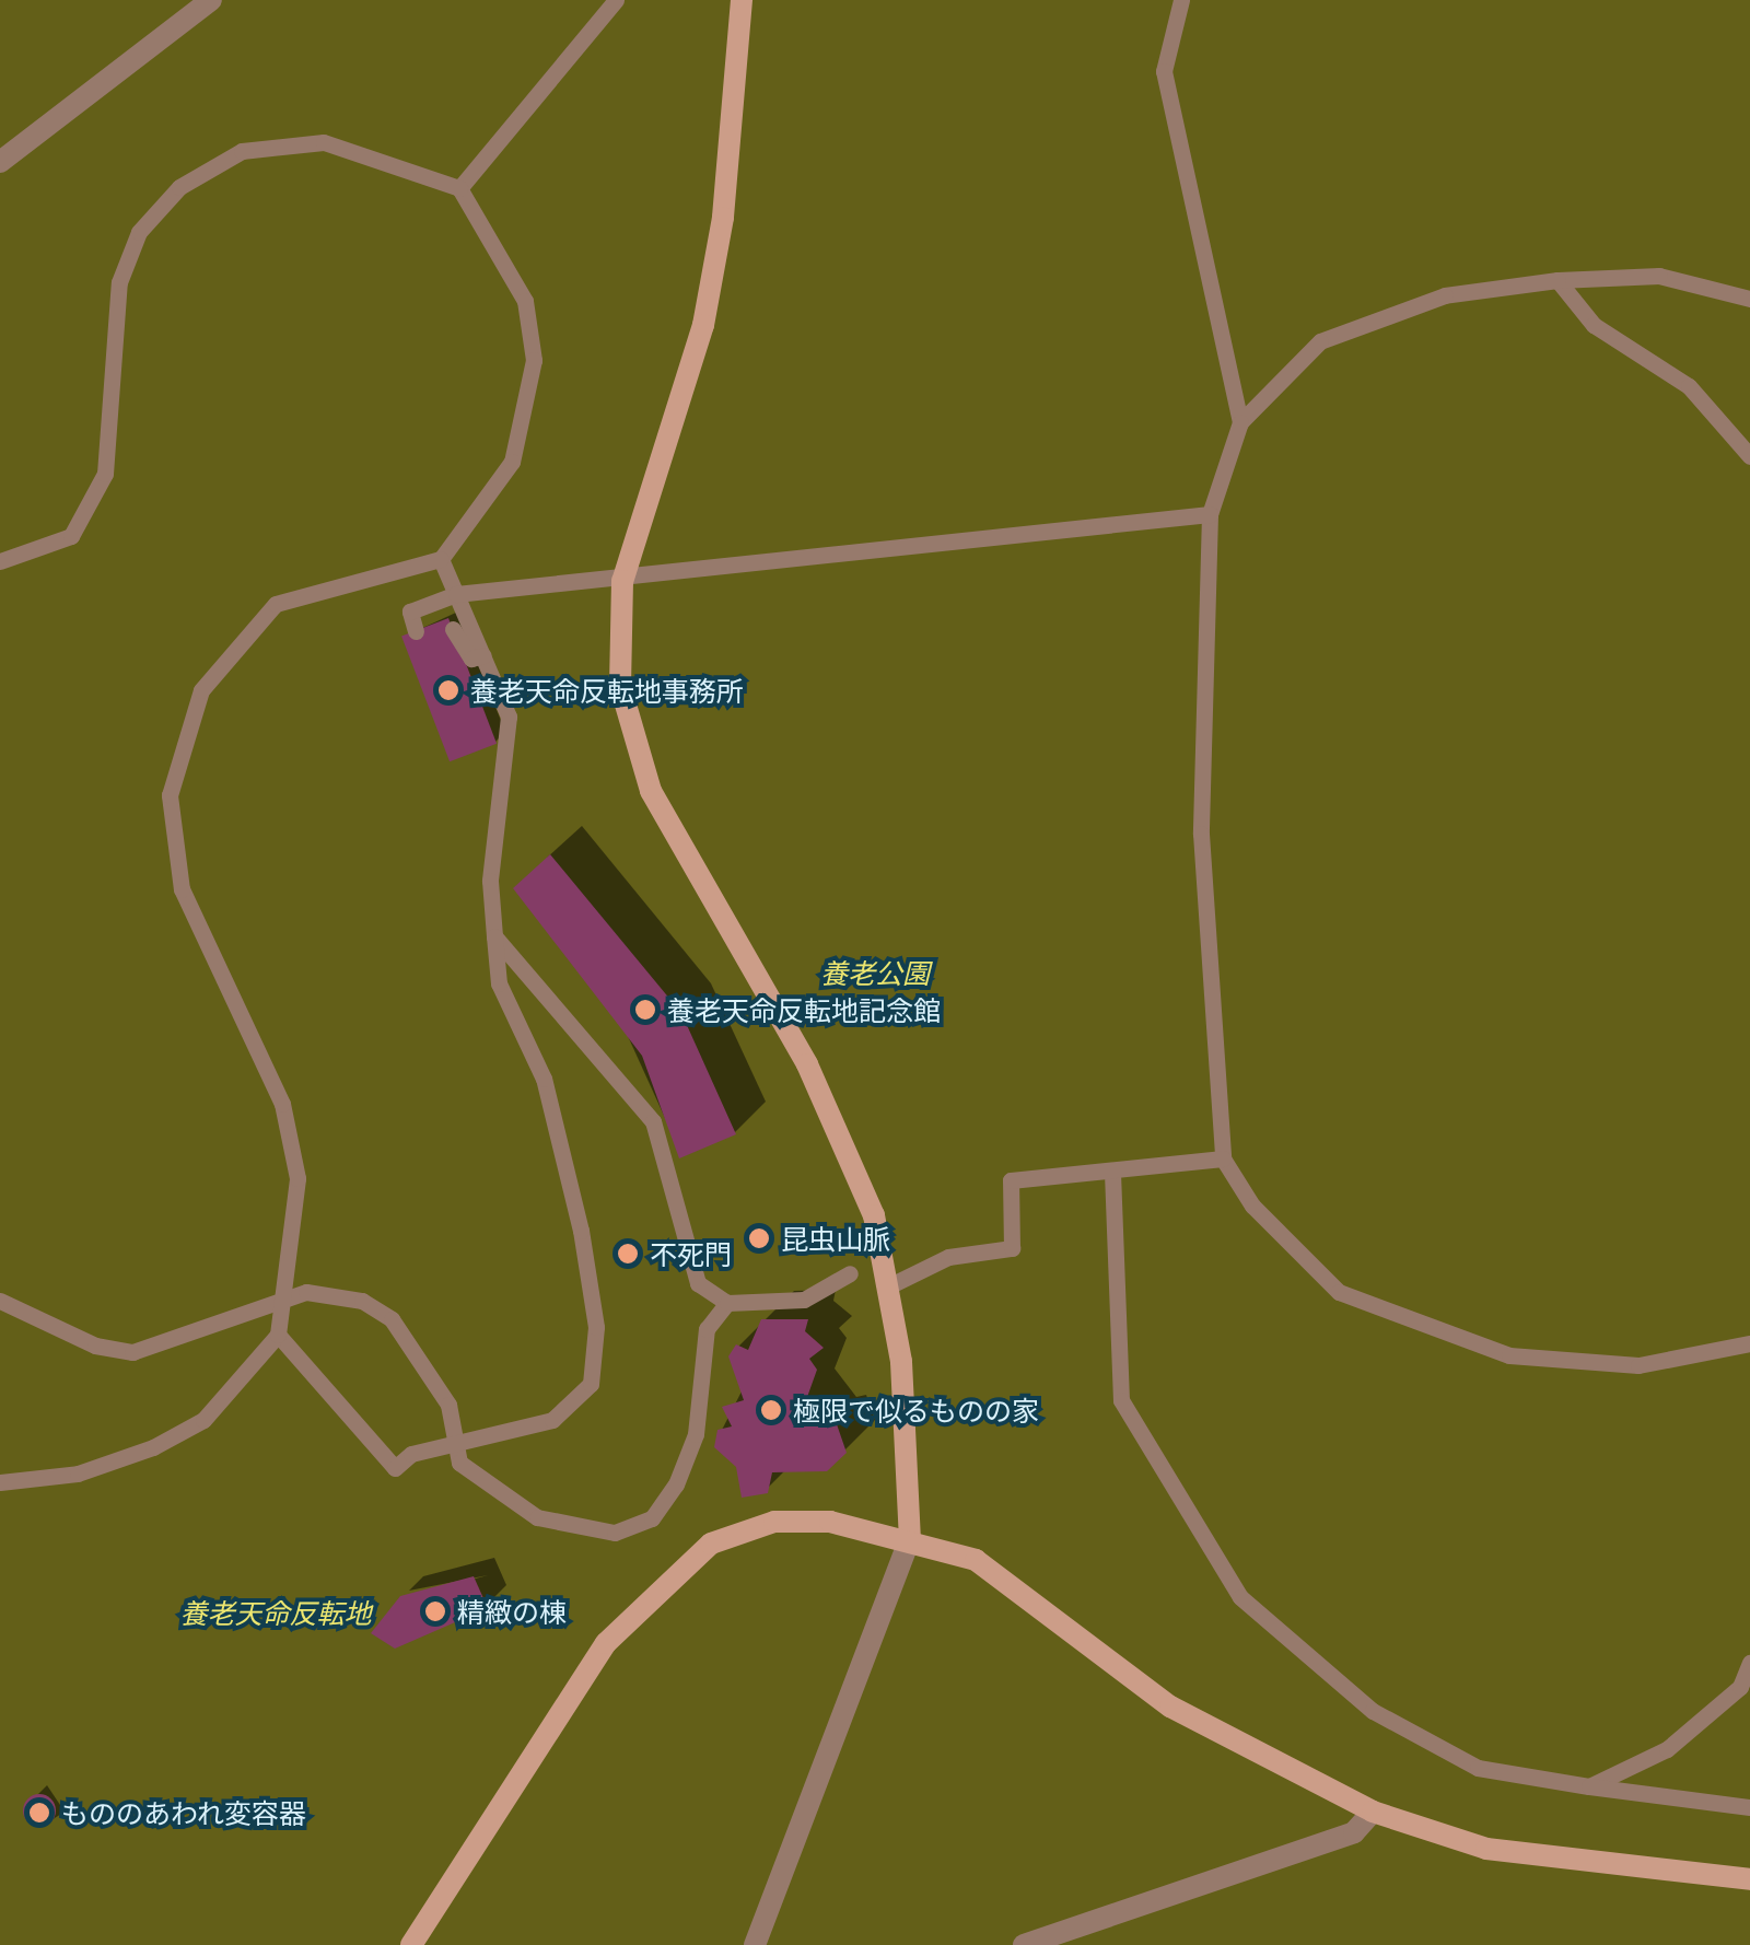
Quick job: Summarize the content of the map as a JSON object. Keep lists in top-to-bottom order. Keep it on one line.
{"parks":["養老公園","養老天命反転地"],"places":["養老天命反転地事務所","養老天命反転地記念館","昆虫山脈","不死門","極限で似るものの家","精緻の棟","もののあわれ変容器"]}
